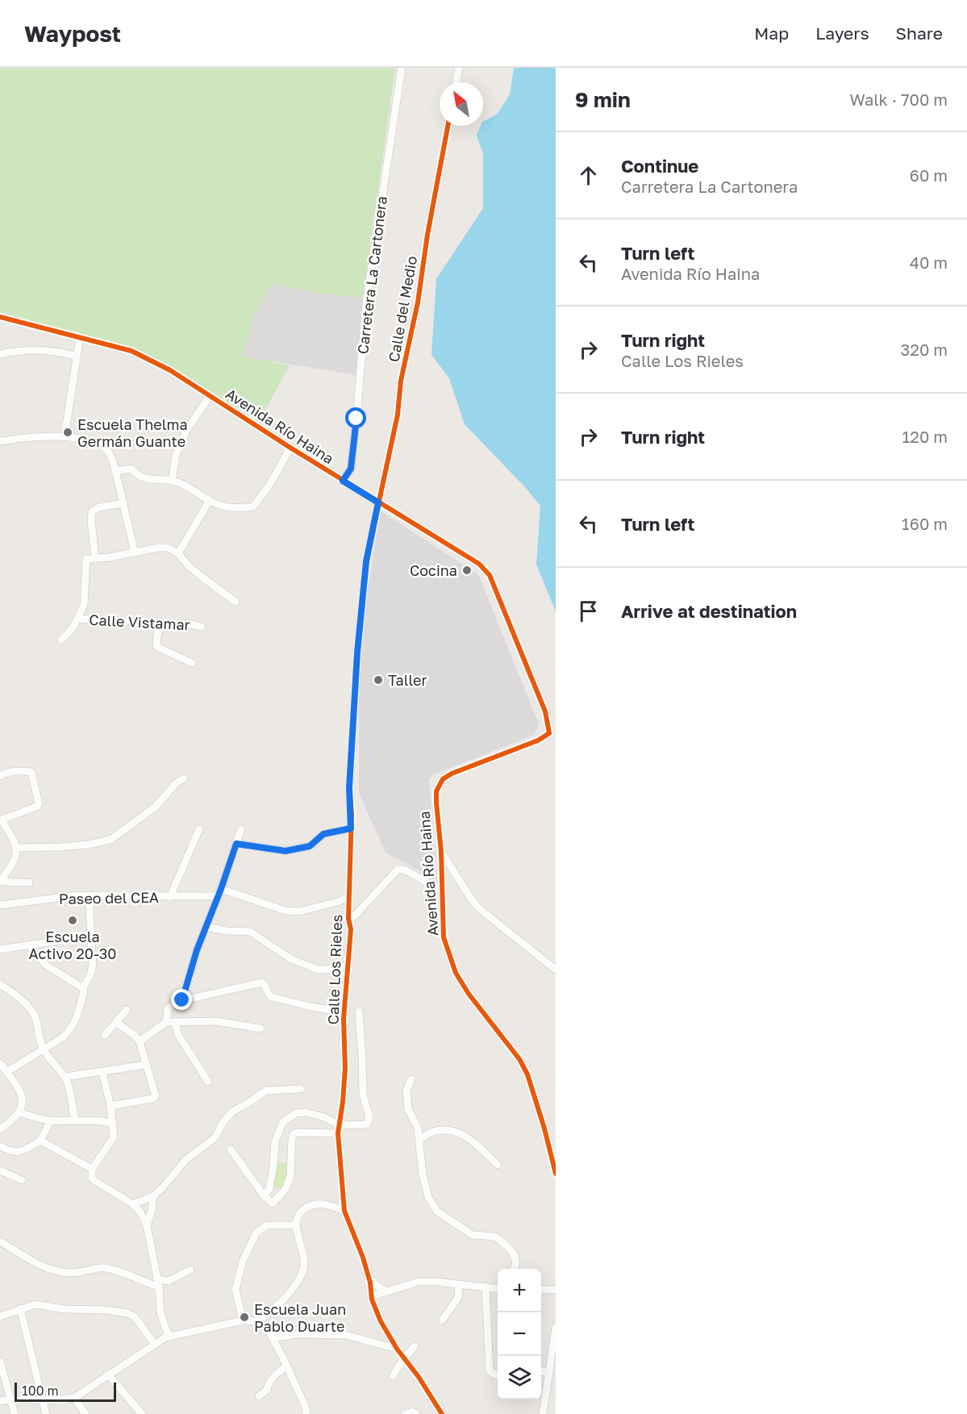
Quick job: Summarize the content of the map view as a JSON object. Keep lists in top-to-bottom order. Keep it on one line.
{"streets":{"street":["Carretera La Cartonera","Calle del Medio","Avenida Río Haina","Calle Vistamar","Paseo del CEA","Calle Los Rieles"]},"crossings":[["Carretera La Cartonera","Avenida Río Haina"],["Calle del Medio","Avenida Río Haina"],["Calle del Medio","Calle Los Rieles"],["Avenida Río Haina","Calle Los Rieles"],["Paseo del CEA","Calle Los Rieles"]],"places":["Escuela Thelma Germán Guante","Cocina","Taller","Escuela Activo 20-30","Escuela Juan Pablo Duarte"],"scale_bar":"100 m","north":"top left","page":{"header":"Waypost","nav":["Map","Layers","Share"],"heading":["9 min","Walk · 700 m"],"list":[["Continue","Carretera La Cartonera","60 m"],["Turn left","Avenida Río Haina","40 m"],["Turn right","Calle Los Rieles","320 m"],["Turn right","120 m"],["Turn left","160 m"],"Arrive at destination"],"map_buttons":["+","−"],"scale":"100 m"}}
